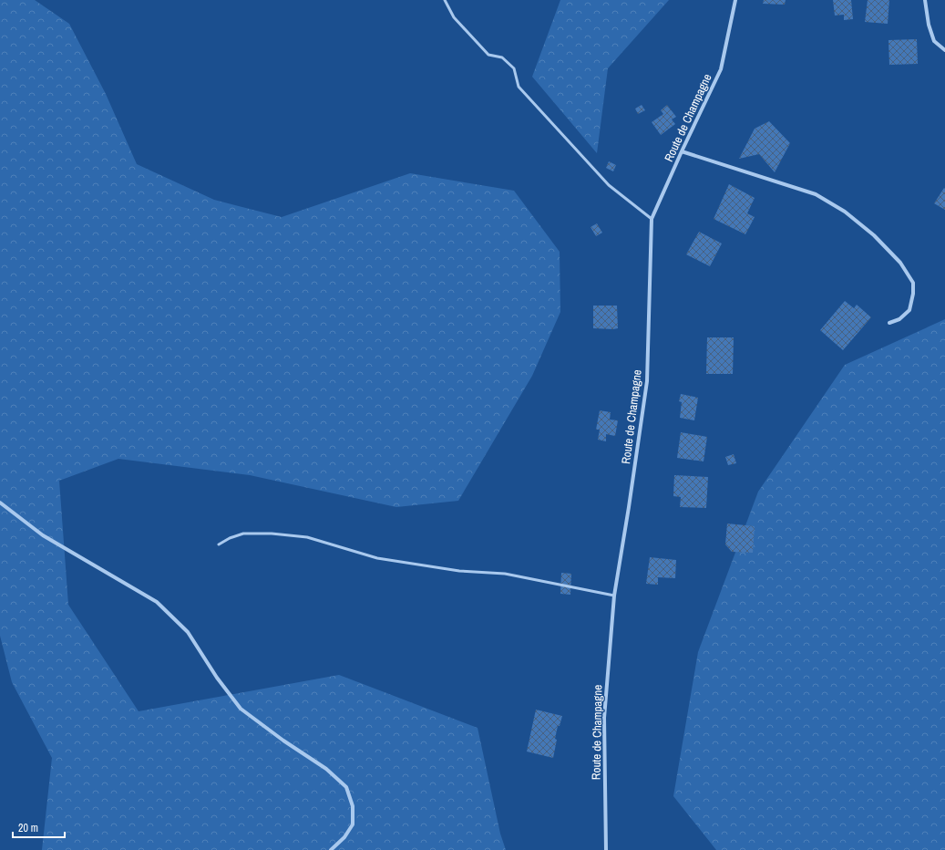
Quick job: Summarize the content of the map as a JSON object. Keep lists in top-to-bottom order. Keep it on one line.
{"streets":{"street":["Route de Champagne"]},"scale_bar":"20 m"}
